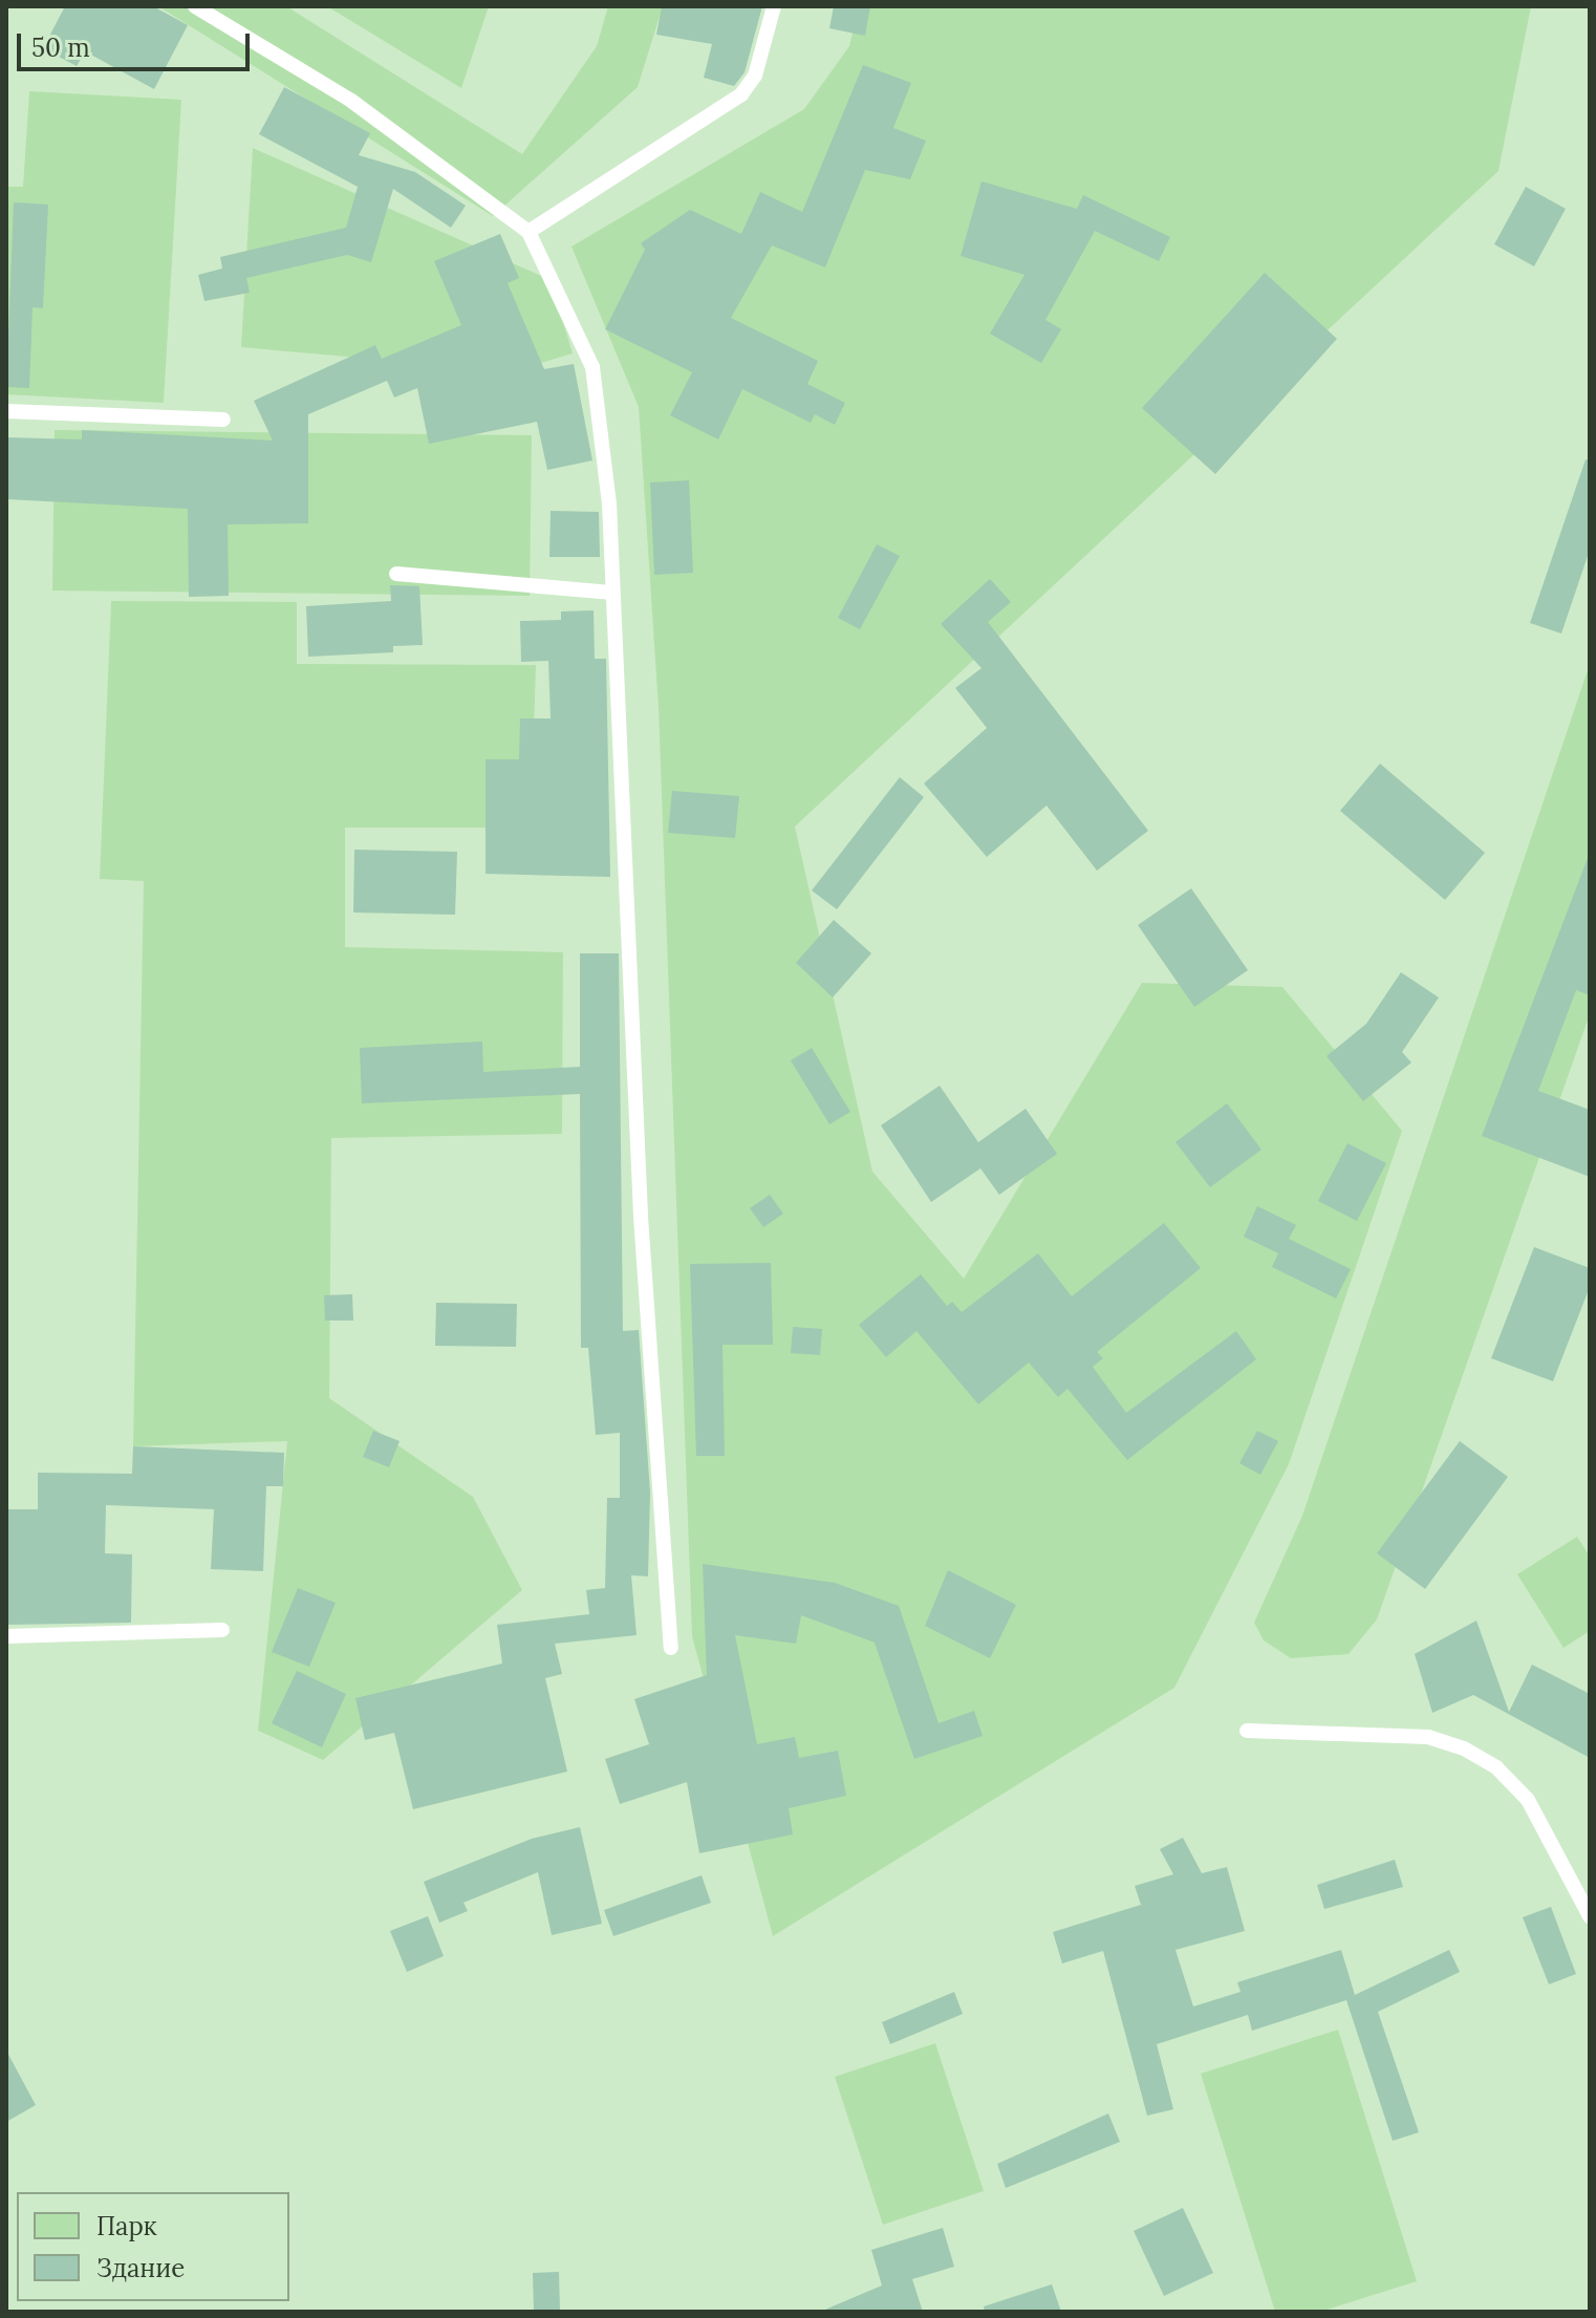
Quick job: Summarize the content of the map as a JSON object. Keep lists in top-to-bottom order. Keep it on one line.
{"legend":["Парк","Здание"],"scale_bar":"50 m"}
